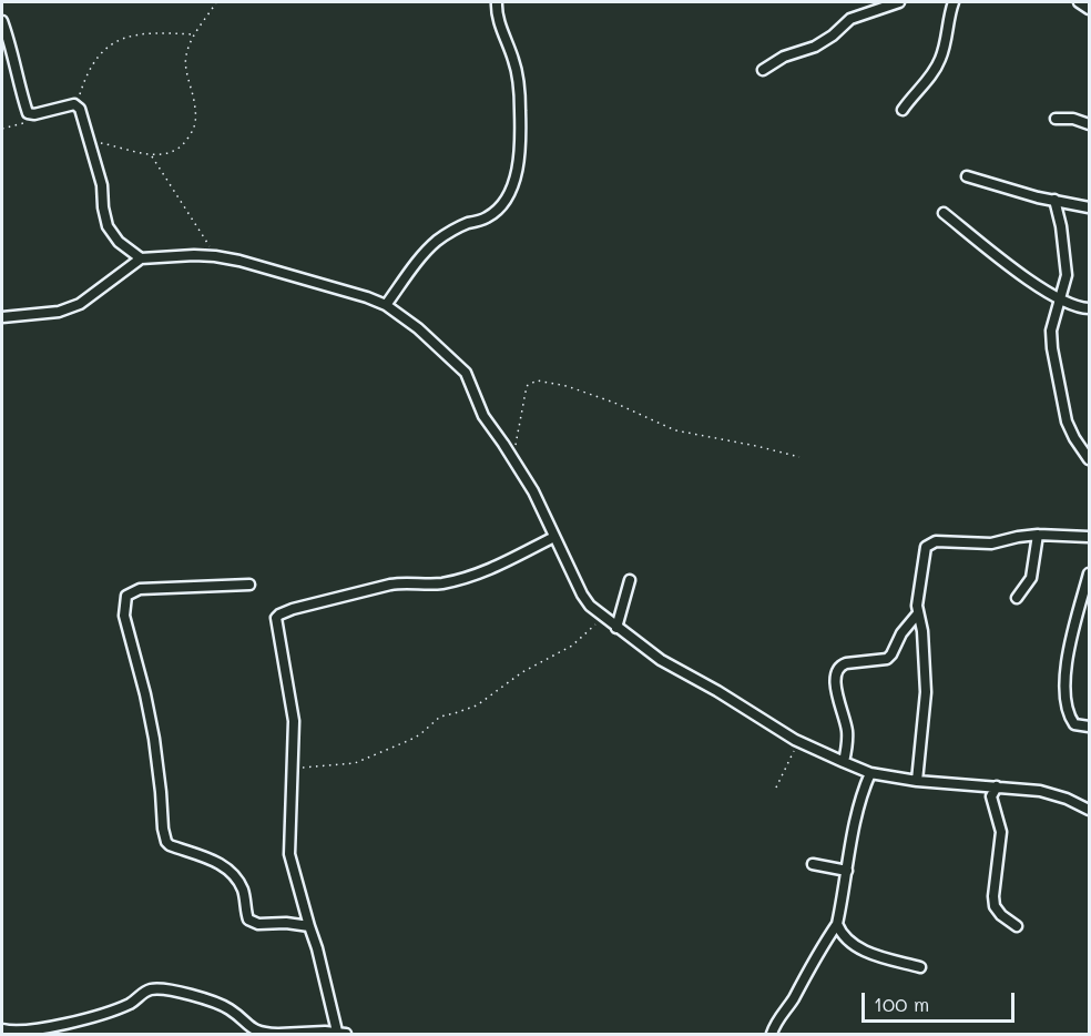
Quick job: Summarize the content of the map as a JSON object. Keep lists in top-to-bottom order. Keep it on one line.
{"scale_bar":"100 m"}
